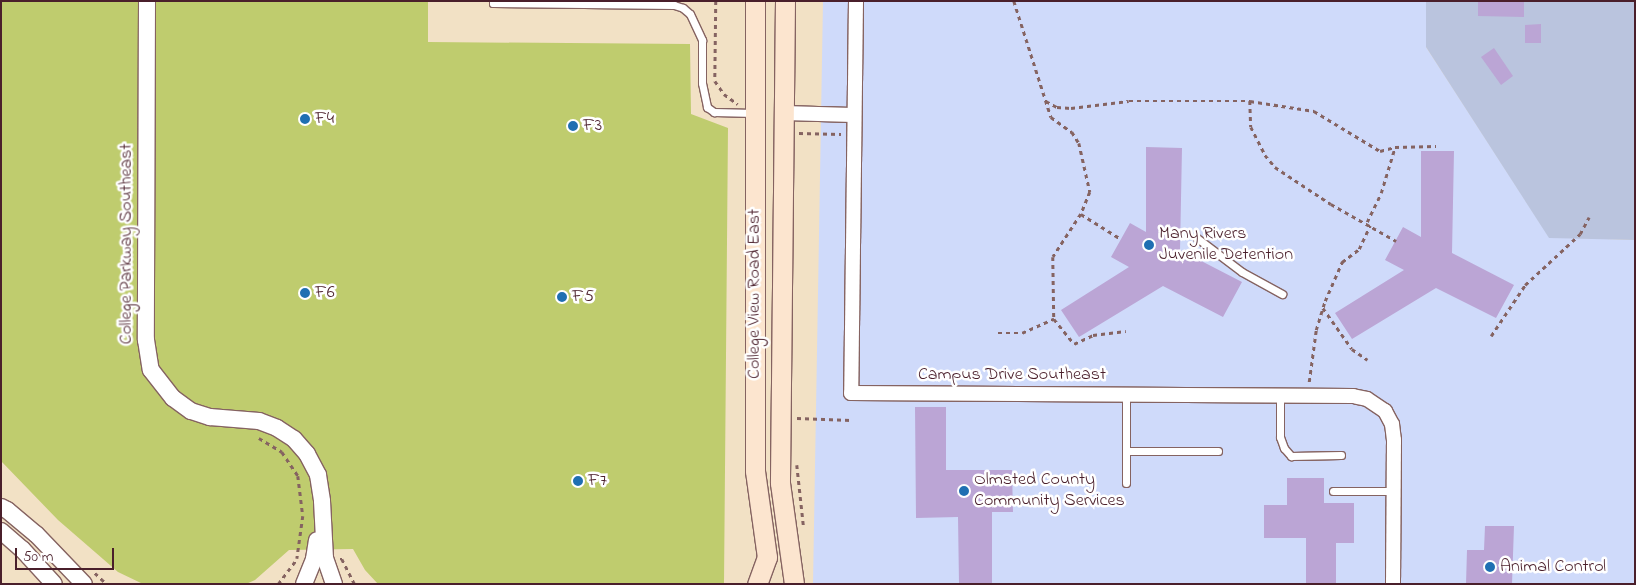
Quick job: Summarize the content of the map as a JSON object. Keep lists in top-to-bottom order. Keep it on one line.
{"streets":{"main road":["College View Road East"],"street":["College Parkway Southeast","Campus Drive Southeast"]},"places":["F4","F3","Many Rivers Juvenile Detention","F6","F5","F7","Olmsted County Community Services","Animal Control"],"scale_bar":"50 m"}
